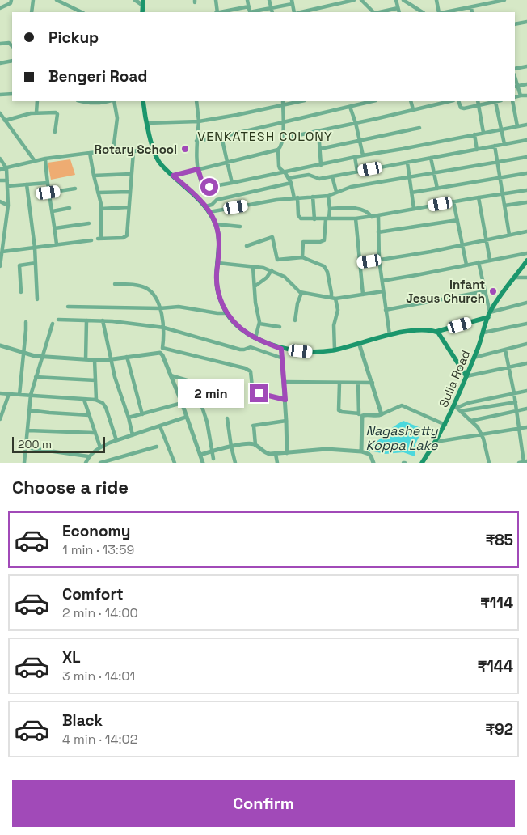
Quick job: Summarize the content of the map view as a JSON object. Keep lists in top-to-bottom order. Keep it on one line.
{"streets":{"main road":["Sulla Road"]},"districts":["VENKATESH COLONY"],"water":["Nagashetty Koppa Lake"],"places":["Rotary School","Infant Jesus Church"],"scale_bar":"200 m","page":{"banner":["Pickup","Bengeri Road"],"bubble":"2 min","scale":"200 m","heading":"Choose a ride","list":[{"name":"Economy","note":"1 min · 13:59","value":"₹85"},{"name":"Comfort","note":"2 min · 14:00","value":"₹114"},{"name":"XL","note":"3 min · 14:01","value":"₹144"},{"name":"Black","note":"4 min · 14:02","value":"₹92"}],"buttons":"Confirm"}}
